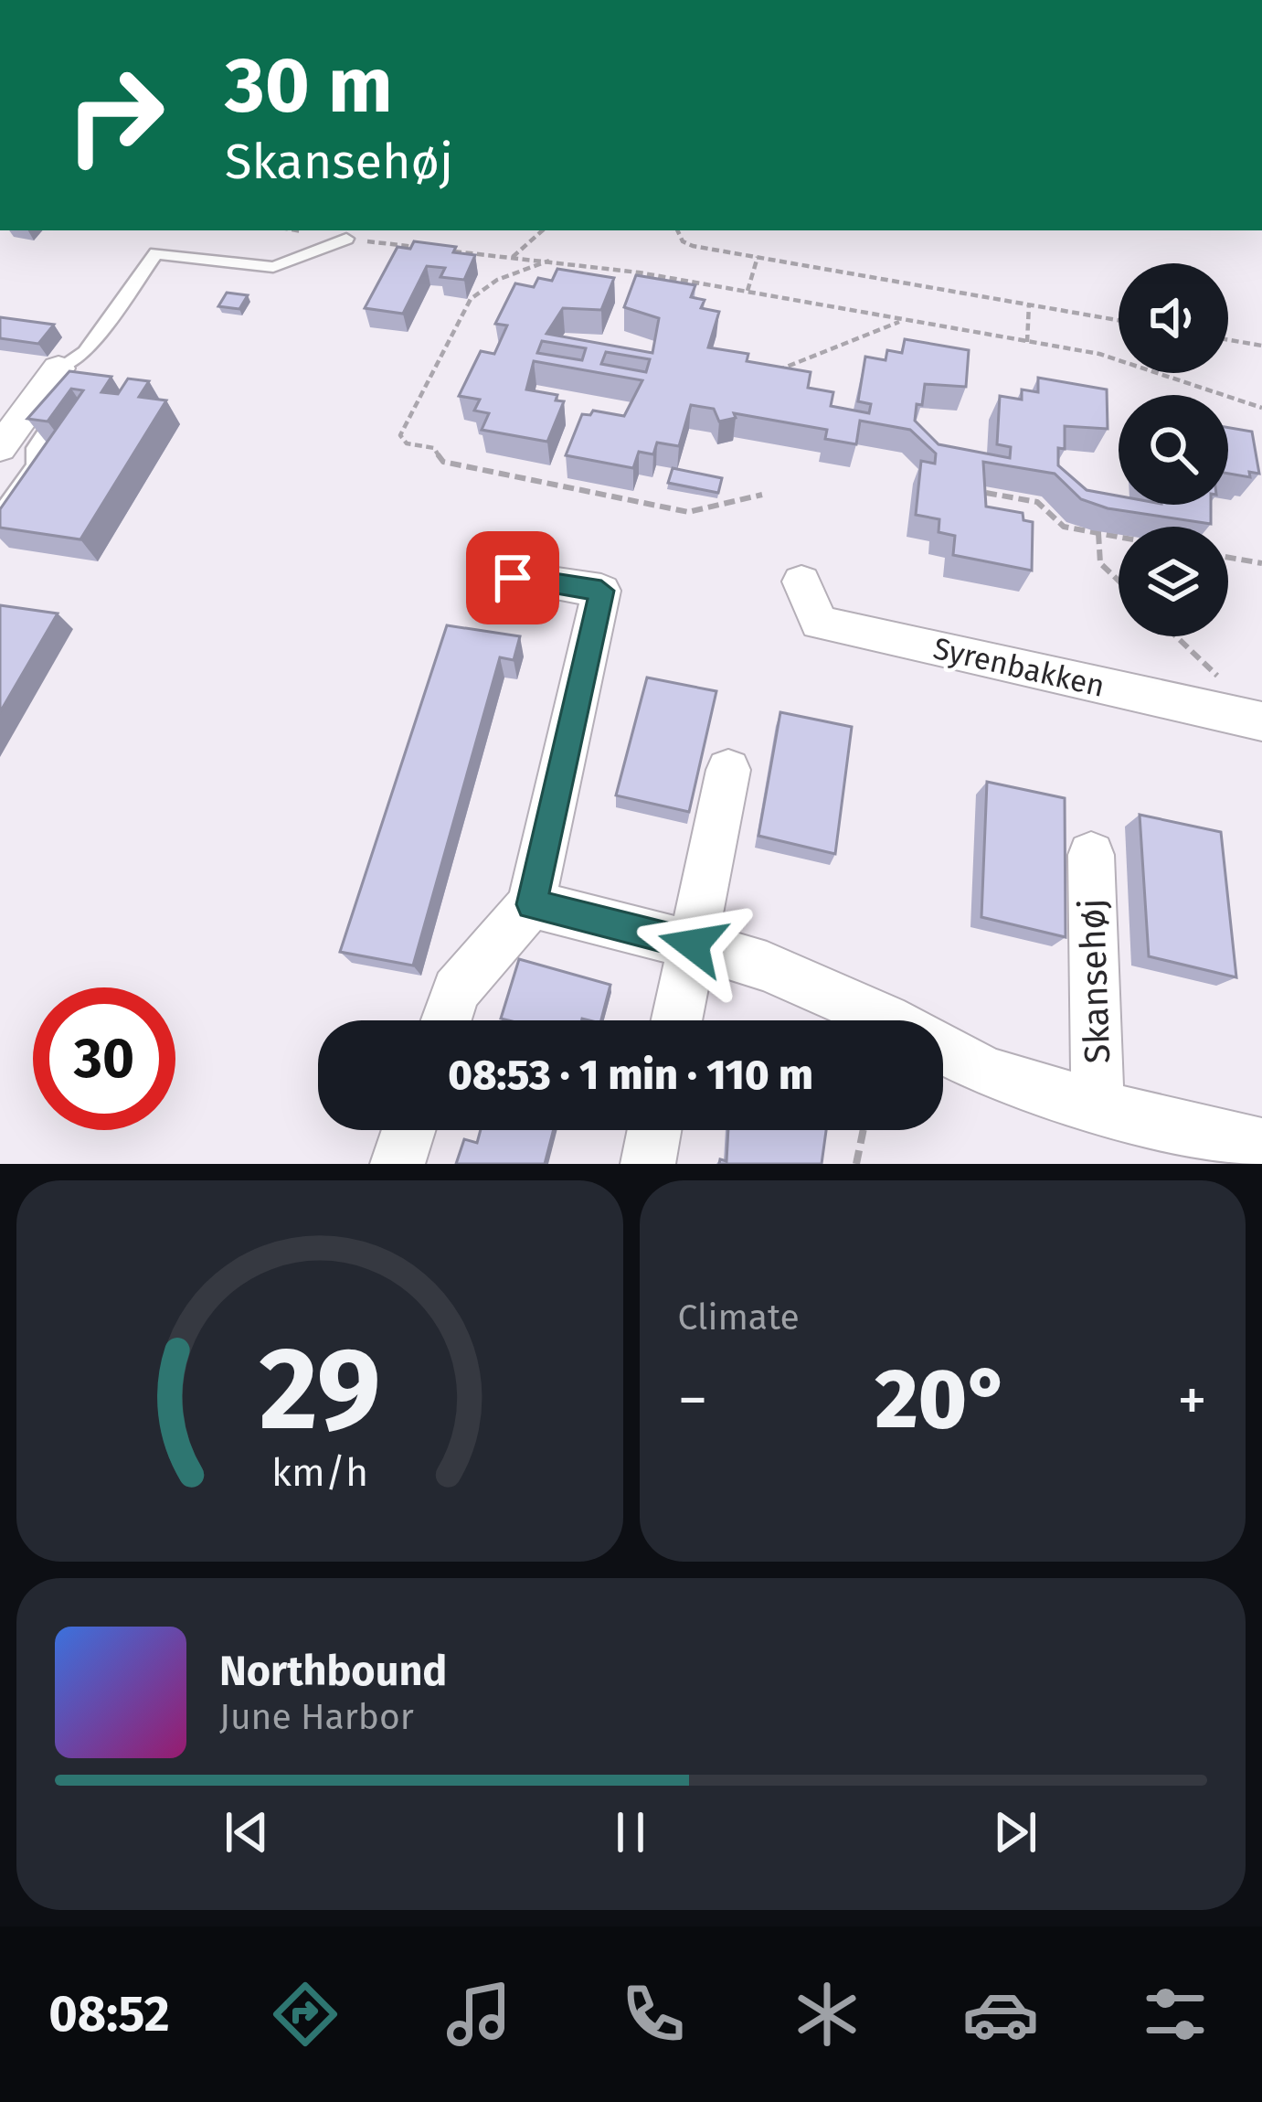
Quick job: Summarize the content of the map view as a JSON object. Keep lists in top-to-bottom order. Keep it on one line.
{"streets":{"street":["Syrenbakken","Skansehøj"]},"page":{"turn":["30 m","Skansehøj"],"limit":"30","trip":"08:53 · 1 min · 110 m","tile":"Climate","heat":["−","20°","+"],"song":["Northbound","June Harbor"],"tabs":"08:52","gauge":["29","km/h"]}}
